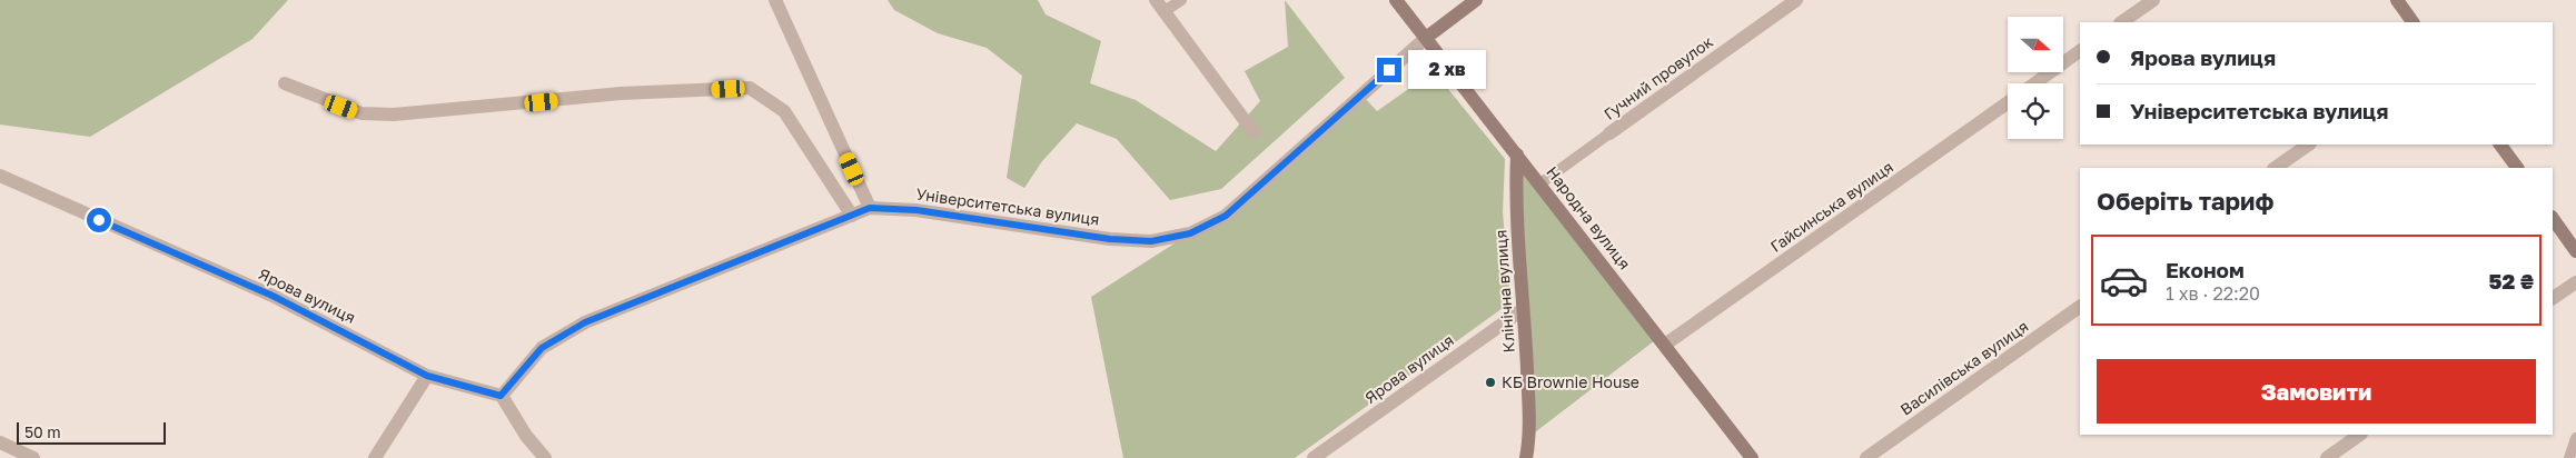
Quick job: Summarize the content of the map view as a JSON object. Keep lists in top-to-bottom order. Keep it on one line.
{"streets":{"street":["Гучний провулок","Університетська вулиця","Гайсинська вулиця","Народна вулиця","Клінічна вулиця","Ярова вулиця","Василівська вулиця"]},"crossings":[["Гучний провулок","Народна вулиця"],["Університетська вулиця","Народна вулиця"],["Університетська вулиця","Ярова вулиця"],["Гайсинська вулиця","Народна вулиця"],["Народна вулиця","Клінічна вулиця"],["Клінічна вулиця","Ярова вулиця"]],"places":["КБ Brownie House"],"scale_bar":"50 m","north":"right","page":{"banner":["Ярова вулиця","Університетська вулиця"],"bubble":"2 хв","heading":"Оберіть тариф","list":[{"name":"Економ","note":"1 хв · 22:20","value":"52 ₴"}],"buttons":"Замовити","scale":"50 m"}}
